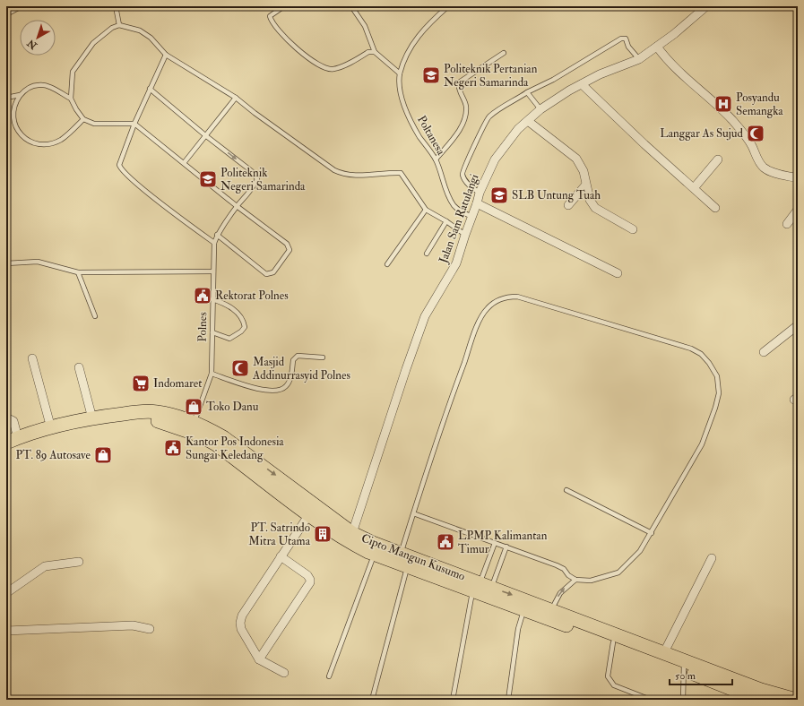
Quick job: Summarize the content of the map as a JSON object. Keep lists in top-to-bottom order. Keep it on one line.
{"streets":{"highway":["Cipto Mangun Kusumo"],"street":["Jalan Sam Ratulangi"],"lane":["Poltanesa","Polnes"]},"crossings":[["Poltanesa","Jalan Sam Ratulangi"],["Jalan Sam Ratulangi","Cipto Mangun Kusumo"],["Polnes","Cipto Mangun Kusumo"]],"places":{"school or university":["Politeknik Pertanian Negeri Samarinda","Politeknik Negeri Samarinda","SLB Untung Tuah"],"hospital":["Posyandu Semangka"],"mosque":["Langgar As Sujud","Masjid Addinurrasyid Polnes"],"public building":["Rektorat Polnes","Kantor Pos Indonesia Sungai Keledang","LPMP Kalimantan Timur"],"supermarket":["Indomaret"],"shop":["Toko Danu","PT. 89 Autosave"],"building":["PT. Satrindo Mitra Utama"]},"scale_bar":"50 m","north":"bottom left"}
